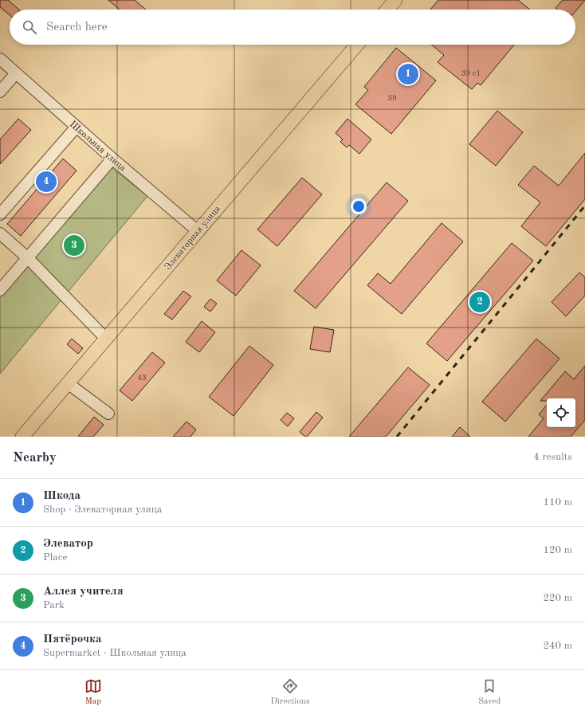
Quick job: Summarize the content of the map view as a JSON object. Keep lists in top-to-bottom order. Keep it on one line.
{"streets":{"main road":["Элеваторная улица"],"street":["Школьная улица"]},"crossings":[["Школьная улица","Элеваторная улица"]],"house_numbers":["39 с1","39","43"],"page":{"search":"Search here","pins":["1","4","3","2"],"heading":["Nearby","4 results"],"list":[{"mark":"1","name":"Шкода","note":"Shop · Элеваторная улица","value":"110 m"},{"mark":"2","name":"Элеватор","note":"Place","value":"120 m"},{"mark":"3","name":"Аллея учителя","note":"Park","value":"220 m"},{"mark":"4","name":"Пятёрочка","note":"Supermarket · Школьная улица","value":"240 m"}],"nav":["Map","Directions","Saved"]}}
